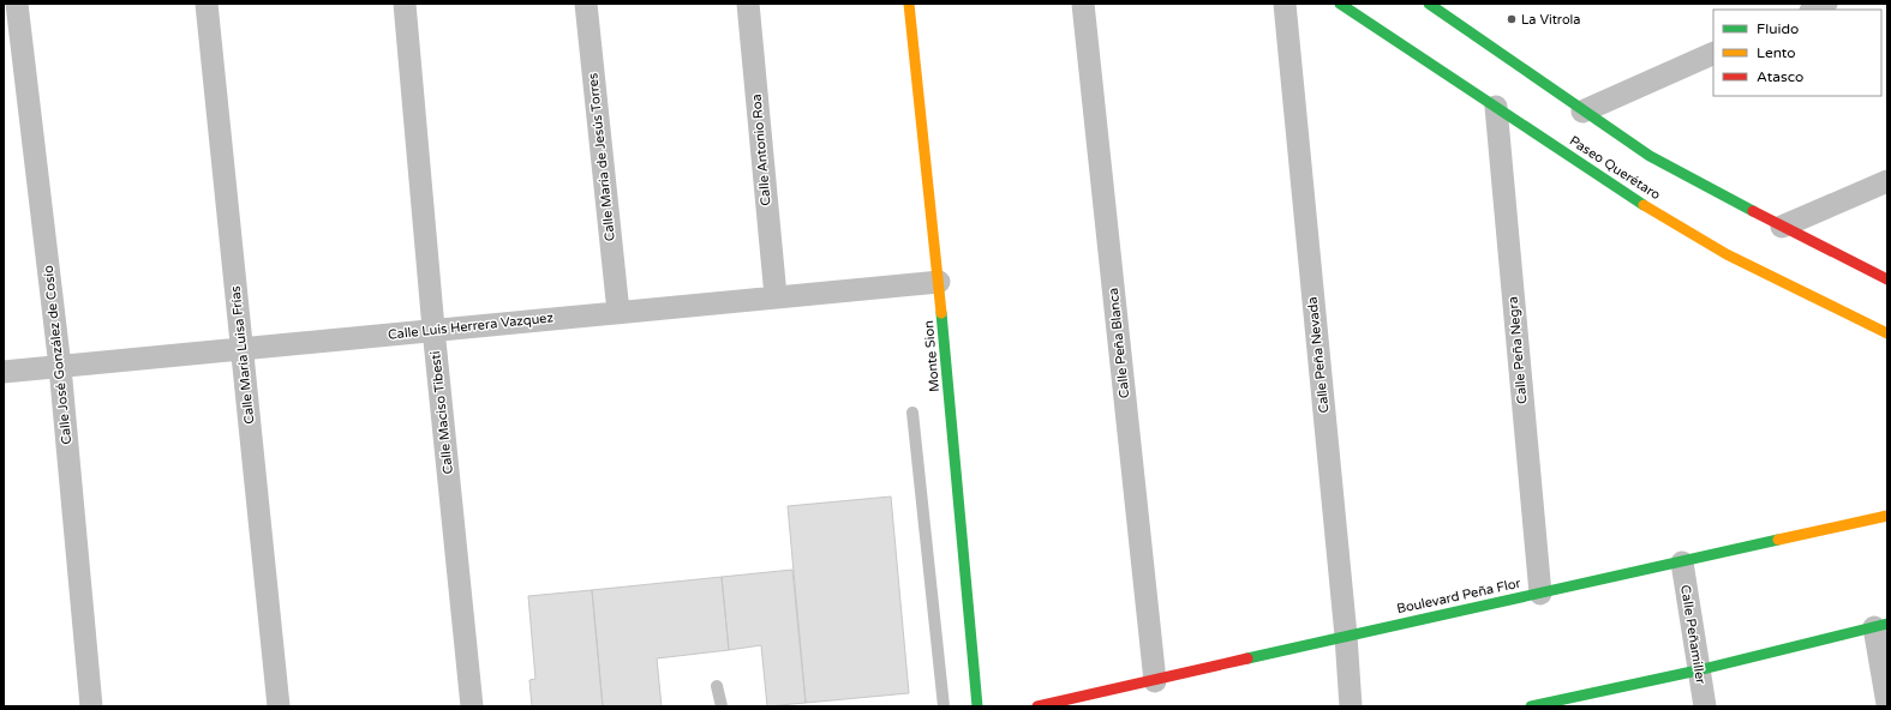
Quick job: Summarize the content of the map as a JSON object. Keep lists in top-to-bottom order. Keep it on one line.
{"streets":{"main road":["Paseo Querétaro","Monte Sion","Boulevard Peña Flor"],"street":["Calle Antonio Roa","Calle María de Jesús Torres","Calle Luis Herrera Vazquez","Calle Peña Blanca","Calle Peña Negra","Calle José González de Cosío","Calle María Luisa Frías","Calle Peña Nevada","Calle Maciso Tibesti","Calle Peñamiller"]},"crossings":[["Calle Antonio Roa","Calle Luis Herrera Vazquez"],["Calle María de Jesús Torres","Calle Luis Herrera Vazquez"],["Paseo Querétaro","Calle Peña Negra"],["Calle Luis Herrera Vazquez","Calle José González de Cosío"],["Calle Luis Herrera Vazquez","Calle María Luisa Frías"],["Calle Luis Herrera Vazquez","Monte Sion"],["Calle Luis Herrera Vazquez","Calle Maciso Tibesti"],["Calle Peña Blanca","Boulevard Peña Flor"],["Calle Peña Negra","Boulevard Peña Flor"],["Calle Peña Nevada","Boulevard Peña Flor"],["Boulevard Peña Flor","Calle Peñamiller"]],"places":["La Vitrola"],"legend":["Fluido","Lento","Atasco"]}
